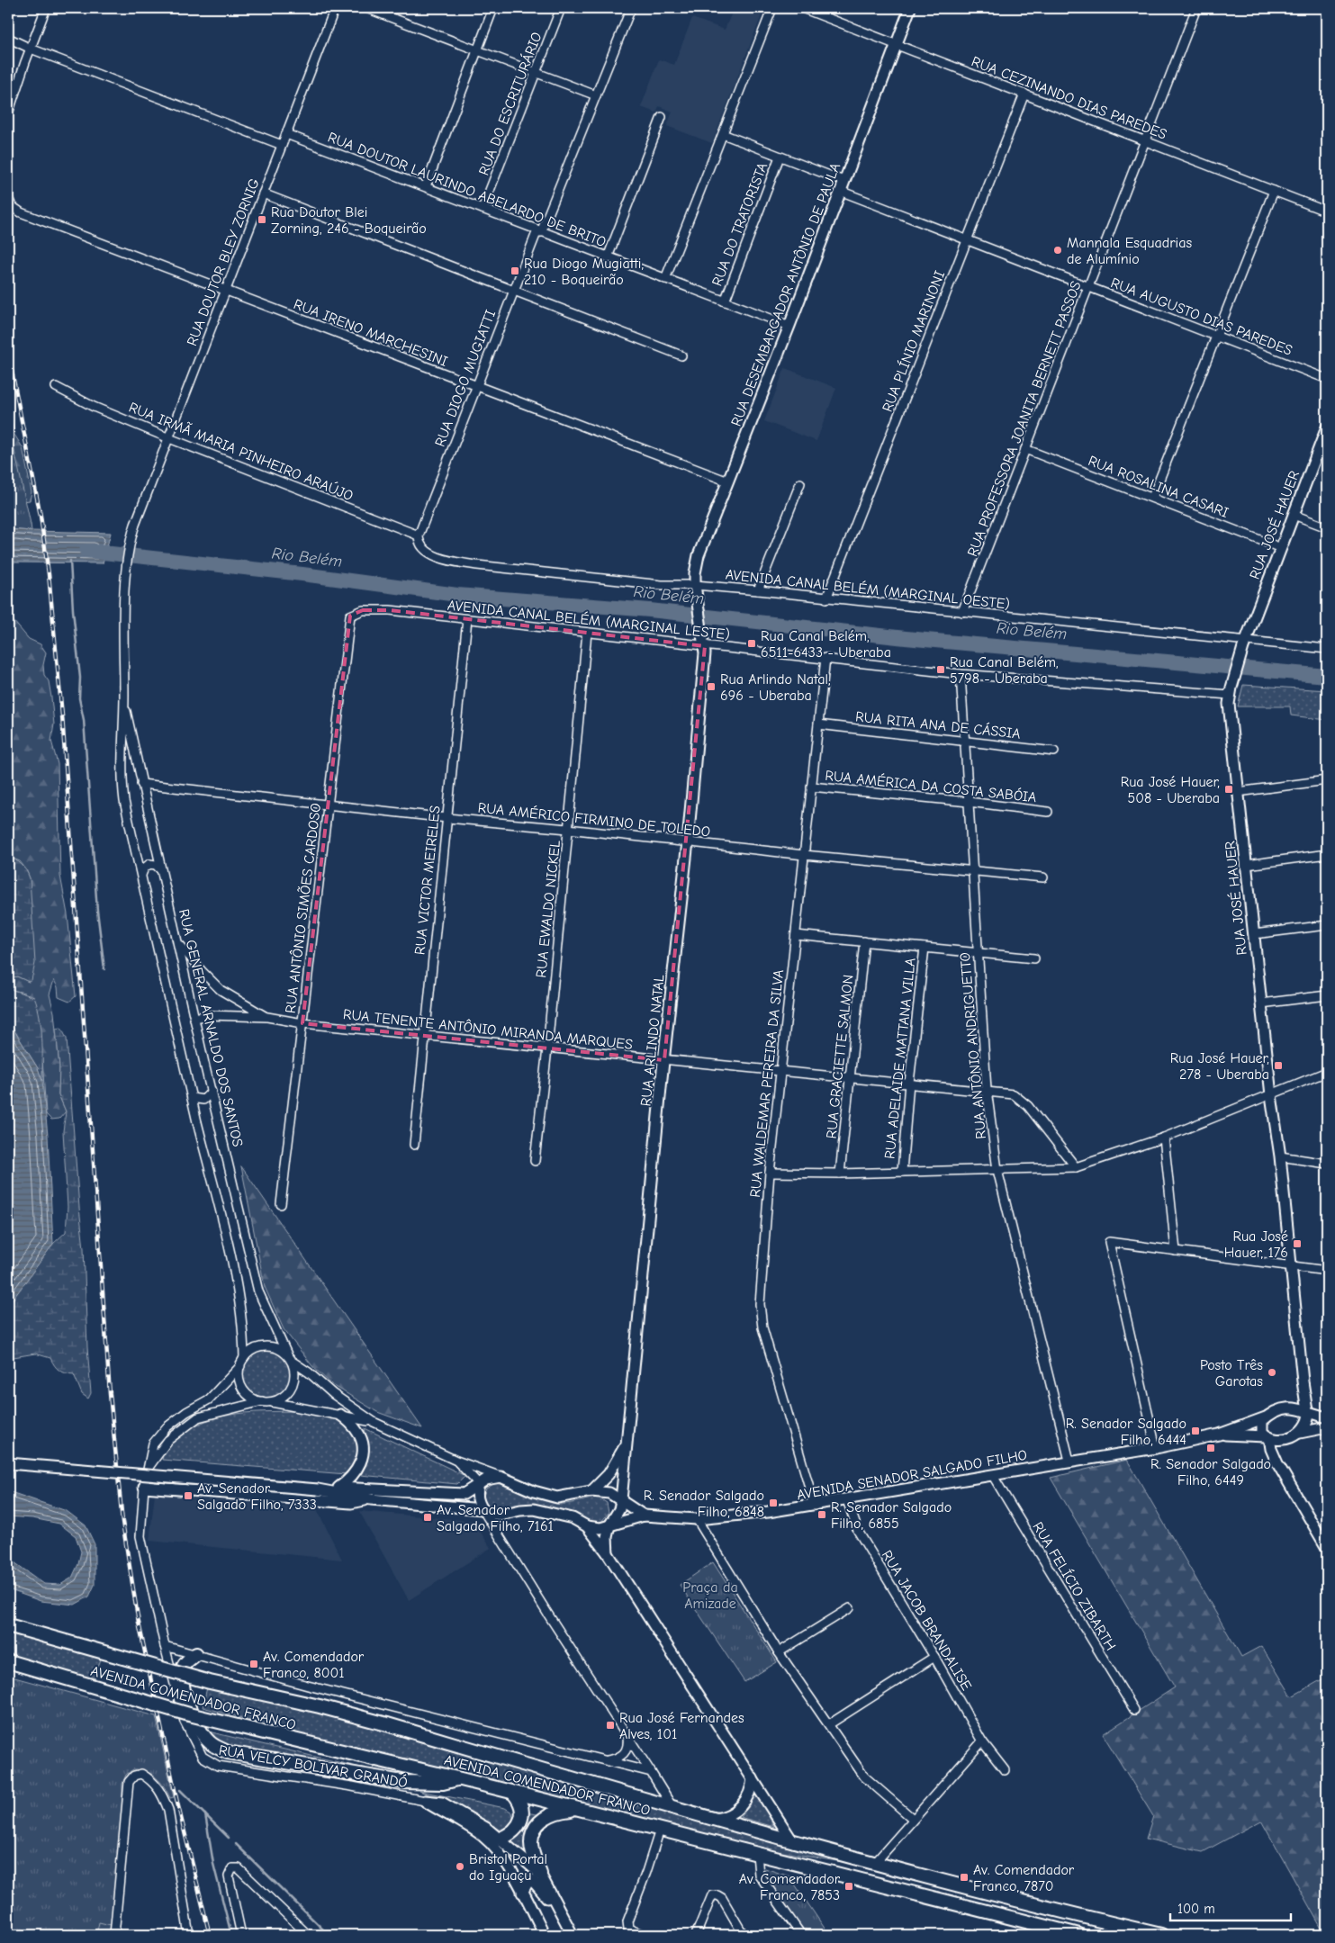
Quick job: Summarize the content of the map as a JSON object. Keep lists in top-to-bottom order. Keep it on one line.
{"streets":{"highway":["AVENIDA COMENDADOR FRANCO"],"main road":["RUA DESEMBARGADOR ANTÔNIO DE PAULA","RUA JOSÉ HAUER","RUA ARLINDO NATAL","AVENIDA SENADOR SALGADO FILHO","RUA VELCY BOLIVAR GRANDÓ"],"street":["RUA CEZINANDO DIAS PAREDES","RUA DO ESCRITURÁRIO","RUA DOUTOR LAURINDO ABELARDO DE BRITO","RUA DO TRATORISTA","RUA DOUTOR BLEY ZORNIG","RUA AUGUSTO DIAS PAREDES","RUA IRENO MARCHESINI","RUA PLÍNIO MARINONI","RUA DIOGO MUGIATTI","RUA PROFESSORA JOANITA BERNETT PASSOS","RUA IRMÃ MARIA PINHEIRO ARAÚJO","RUA ROSALINA CASARI","AVENIDA CANAL BELÉM (MARGINAL OESTE)","AVENIDA CANAL BELÉM (MARGINAL LESTE)","RUA RITA ANA DE CÁSSIA","RUA AMÉRICA DA COSTA SABÓIA","RUA AMÉRICO FIRMINO DE TOLEDO","RUA VICTOR MEIRELES","RUA ANTÔNIO SIMÕES CARDOSO","RUA EWALDO NICKEL","RUA GENERAL ARNALDO DOS SANTOS","RUA TENENTE ANTÔNIO MIRANDA MARQUES","RUA ANTÔNIO ANDRIGUETTO","RUA GRACIETTE SALMON","RUA ADELAIDE MATTANA VILLA","RUA WALDEMAR PEREIRA DA SILVA","RUA FELÍCIO ZIBARTH","RUA JACOB BRANDALISE"]},"crossings":[["RUA CEZINANDO DIAS PAREDES","RUA DESEMBARGADOR ANTÔNIO DE PAULA"],["RUA CEZINANDO DIAS PAREDES","RUA PLÍNIO MARINONI"],["RUA CEZINANDO DIAS PAREDES","RUA PROFESSORA JOANITA BERNETT PASSOS"],["RUA DO ESCRITURÁRIO","RUA DOUTOR LAURINDO ABELARDO DE BRITO"],["RUA DOUTOR LAURINDO ABELARDO DE BRITO","RUA DO TRATORISTA"],["RUA DOUTOR LAURINDO ABELARDO DE BRITO","RUA DOUTOR BLEY ZORNIG"],["RUA DOUTOR LAURINDO ABELARDO DE BRITO","RUA DESEMBARGADOR ANTÔNIO DE PAULA"],["RUA DOUTOR LAURINDO ABELARDO DE BRITO","RUA DIOGO MUGIATTI"],["RUA DO TRATORISTA","RUA AUGUSTO DIAS PAREDES"],["RUA DOUTOR BLEY ZORNIG","RUA IRENO MARCHESINI"],["RUA DOUTOR BLEY ZORNIG","RUA IRMÃ MARIA PINHEIRO ARAÚJO"],["RUA DOUTOR BLEY ZORNIG","RUA GENERAL ARNALDO DOS SANTOS"],["RUA DESEMBARGADOR ANTÔNIO DE PAULA","RUA AUGUSTO DIAS PAREDES"],["RUA DESEMBARGADOR ANTÔNIO DE PAULA","RUA IRENO MARCHESINI"],["RUA DESEMBARGADOR ANTÔNIO DE PAULA","AVENIDA CANAL BELÉM (MARGINAL OESTE)"],["RUA DESEMBARGADOR ANTÔNIO DE PAULA","AVENIDA CANAL BELÉM (MARGINAL LESTE)"],["RUA DESEMBARGADOR ANTÔNIO DE PAULA","RUA ARLINDO NATAL"],["RUA AUGUSTO DIAS PAREDES","RUA PLÍNIO MARINONI"],["RUA AUGUSTO DIAS PAREDES","RUA PROFESSORA JOANITA BERNETT PASSOS"],["RUA IRENO MARCHESINI","RUA DIOGO MUGIATTI"],["RUA PLÍNIO MARINONI","AVENIDA CANAL BELÉM (MARGINAL OESTE)"],["RUA DIOGO MUGIATTI","RUA IRMÃ MARIA PINHEIRO ARAÚJO"],["RUA DIOGO MUGIATTI","AVENIDA CANAL BELÉM (MARGINAL OESTE)"],["RUA PROFESSORA JOANITA BERNETT PASSOS","RUA ROSALINA CASARI"],["RUA PROFESSORA JOANITA BERNETT PASSOS","AVENIDA CANAL BELÉM (MARGINAL OESTE)"],["RUA IRMÃ MARIA PINHEIRO ARAÚJO","AVENIDA CANAL BELÉM (MARGINAL OESTE)"],["RUA ROSALINA CASARI","RUA JOSÉ HAUER"],["RUA JOSÉ HAUER","AVENIDA CANAL BELÉM (MARGINAL OESTE)"],["RUA JOSÉ HAUER","AVENIDA CANAL BELÉM (MARGINAL LESTE)"],["RUA JOSÉ HAUER","AVENIDA SENADOR SALGADO FILHO"],["AVENIDA CANAL BELÉM (MARGINAL LESTE)","RUA VICTOR MEIRELES"],["AVENIDA CANAL BELÉM (MARGINAL LESTE)","RUA ANTÔNIO SIMÕES CARDOSO"],["AVENIDA CANAL BELÉM (MARGINAL LESTE)","RUA EWALDO NICKEL"],["AVENIDA CANAL BELÉM (MARGINAL LESTE)","RUA ARLINDO NATAL"],["AVENIDA CANAL BELÉM (MARGINAL LESTE)","RUA ANTÔNIO ANDRIGUETTO"],["AVENIDA CANAL BELÉM (MARGINAL LESTE)","RUA WALDEMAR PEREIRA DA SILVA"],["RUA RITA ANA DE CÁSSIA","RUA ANTÔNIO ANDRIGUETTO"],["RUA RITA ANA DE CÁSSIA","RUA WALDEMAR PEREIRA DA SILVA"],["RUA AMÉRICA DA COSTA SABÓIA","RUA ANTÔNIO ANDRIGUETTO"],["RUA AMÉRICA DA COSTA SABÓIA","RUA WALDEMAR PEREIRA DA SILVA"],["RUA AMÉRICO FIRMINO DE TOLEDO","RUA VICTOR MEIRELES"],["RUA AMÉRICO FIRMINO DE TOLEDO","RUA ANTÔNIO SIMÕES CARDOSO"],["RUA AMÉRICO FIRMINO DE TOLEDO","RUA EWALDO NICKEL"],["RUA AMÉRICO FIRMINO DE TOLEDO","RUA GENERAL ARNALDO DOS SANTOS"],["RUA AMÉRICO FIRMINO DE TOLEDO","RUA ARLINDO NATAL"],["RUA AMÉRICO FIRMINO DE TOLEDO","RUA ANTÔNIO ANDRIGUETTO"],["RUA AMÉRICO FIRMINO DE TOLEDO","RUA WALDEMAR PEREIRA DA SILVA"],["RUA VICTOR MEIRELES","RUA TENENTE ANTÔNIO MIRANDA MARQUES"],["RUA ANTÔNIO SIMÕES CARDOSO","RUA TENENTE ANTÔNIO MIRANDA MARQUES"],["RUA EWALDO NICKEL","RUA TENENTE ANTÔNIO MIRANDA MARQUES"],["RUA GENERAL ARNALDO DOS SANTOS","RUA TENENTE ANTÔNIO MIRANDA MARQUES"],["RUA GENERAL ARNALDO DOS SANTOS","RUA VELCY BOLIVAR GRANDÓ"],["RUA TENENTE ANTÔNIO MIRANDA MARQUES","RUA ARLINDO NATAL"],["RUA TENENTE ANTÔNIO MIRANDA MARQUES","RUA ANTÔNIO ANDRIGUETTO"],["RUA TENENTE ANTÔNIO MIRANDA MARQUES","RUA GRACIETTE SALMON"],["RUA TENENTE ANTÔNIO MIRANDA MARQUES","RUA ADELAIDE MATTANA VILLA"],["RUA TENENTE ANTÔNIO MIRANDA MARQUES","RUA WALDEMAR PEREIRA DA SILVA"],["RUA ARLINDO NATAL","AVENIDA SENADOR SALGADO FILHO"],["RUA ANTÔNIO ANDRIGUETTO","AVENIDA SENADOR SALGADO FILHO"],["RUA WALDEMAR PEREIRA DA SILVA","AVENIDA SENADOR SALGADO FILHO"],["AVENIDA SENADOR SALGADO FILHO","RUA FELÍCIO ZIBARTH"],["AVENIDA SENADOR SALGADO FILHO","RUA JACOB BRANDALISE"],["AVENIDA SENADOR SALGADO FILHO","AVENIDA COMENDADOR FRANCO"],["AVENIDA COMENDADOR FRANCO","RUA VELCY BOLIVAR GRANDÓ"]],"water":["Rio Belém"],"parks":["Praça da Amizade"],"places":{"transit":["Rua Doutor Blei Zorning, 246 - Boqueirão","Rua Diogo Mugiatti, 210 - Boqueirão","Rua Canal Belém, 6511-6433 - Uberaba","Rua Canal Belém, 5798 - Uberaba","Rua Arlindo Natal, 696 - Uberaba","Rua José Hauer, 508 - Uberaba","Rua José Hauer, 278 - Uberaba","Rua José Hauer, 176","R. Senador Salgado Filho, 6444","R. Senador Salgado Filho, 6449","Av. Senador Salgado Filho, 7333","R. Senador Salgado Filho, 6848","R. Senador Salgado Filho, 6855","Av. Senador Salgado Filho, 7161","Av. Comendador Franco, 8001","Rua José Fernandes Alves, 101","Av. Comendador Franco, 7870","Av. Comendador Franco, 7853"],"other":["Mannala Esquadrias de Alumínio","Posto Três Garotas","Bristol Portal do Iguaçu"]},"scale_bar":"100 m"}
